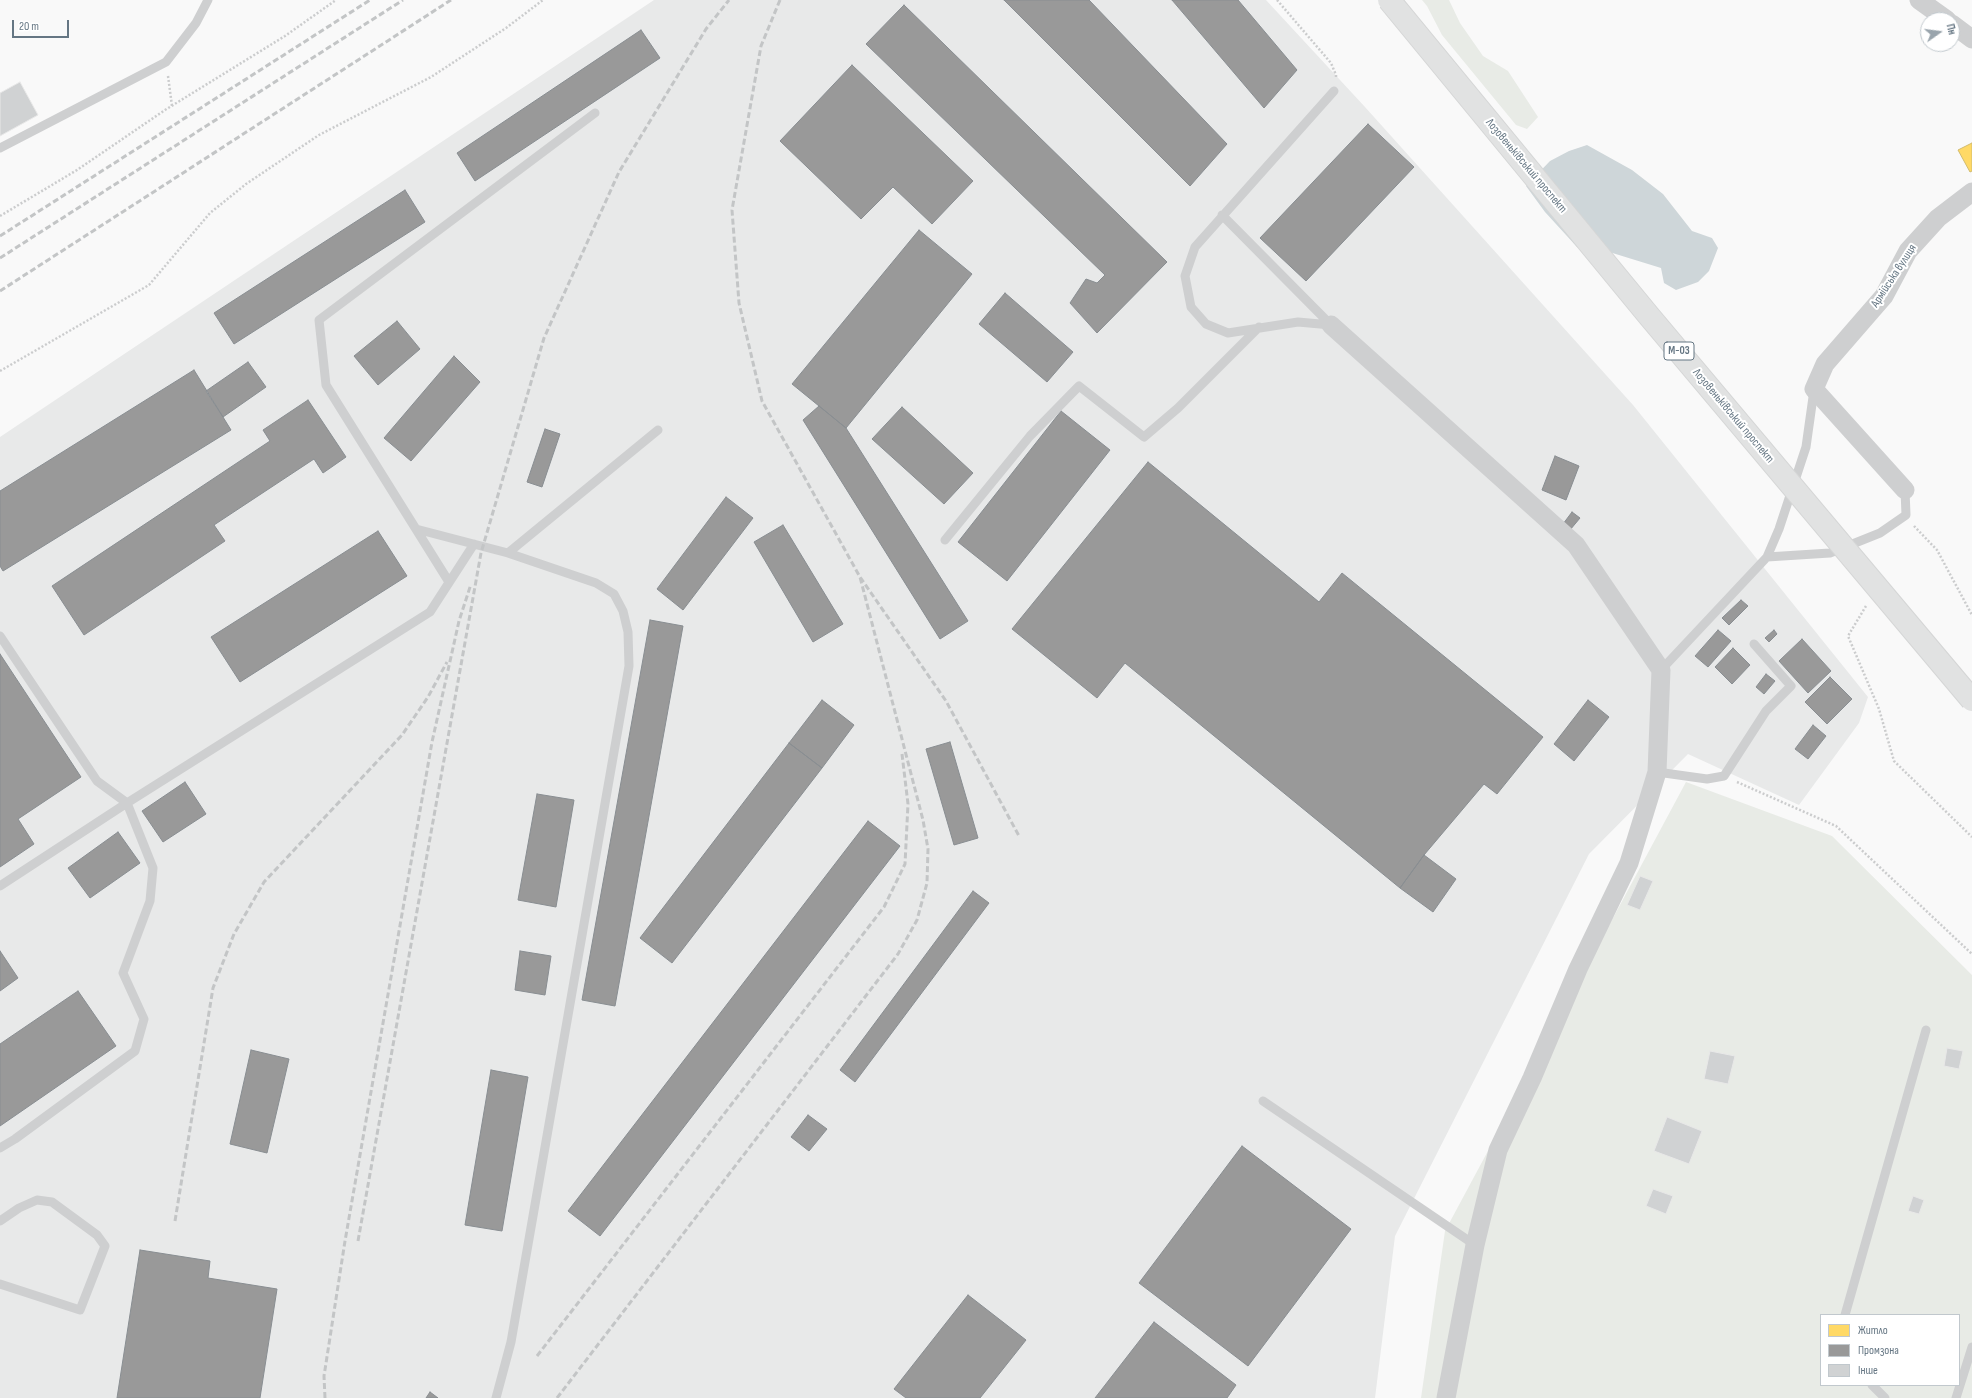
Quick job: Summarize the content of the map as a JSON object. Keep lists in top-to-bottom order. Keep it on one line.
{"streets":{"highway":["Лозовеньківський проспект","М-03"],"street":["Армійська вулиця"]},"legend":["Житло","Промзона","Інше"],"scale_bar":"20 m","north":"right"}
